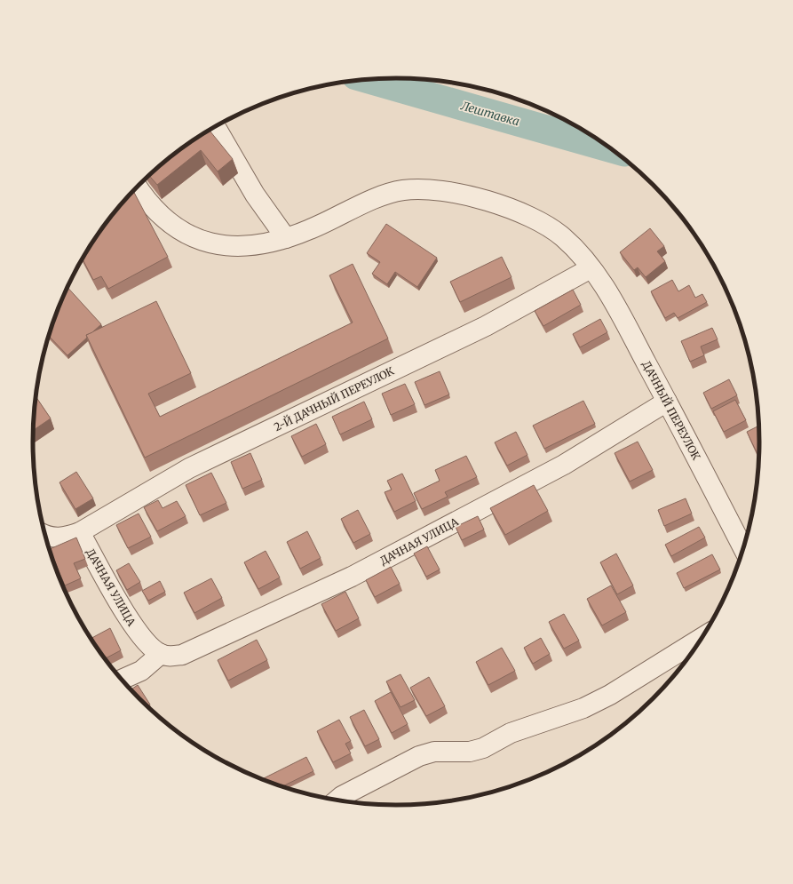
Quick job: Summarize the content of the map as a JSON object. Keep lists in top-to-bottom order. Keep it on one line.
{"streets":{"street":["2-Й ДАЧНЫЙ ПЕРЕУЛОК","ДАЧНЫЙ ПЕРЕУЛОК","ДАЧНАЯ УЛИЦА"]},"crossings":[["2-Й ДАЧНЫЙ ПЕРЕУЛОК","ДАЧНЫЙ ПЕРЕУЛОК"],["2-Й ДАЧНЫЙ ПЕРЕУЛОК","ДАЧНАЯ УЛИЦА"],["ДАЧНЫЙ ПЕРЕУЛОК","ДАЧНАЯ УЛИЦА"]],"water":["Лештавка"]}
